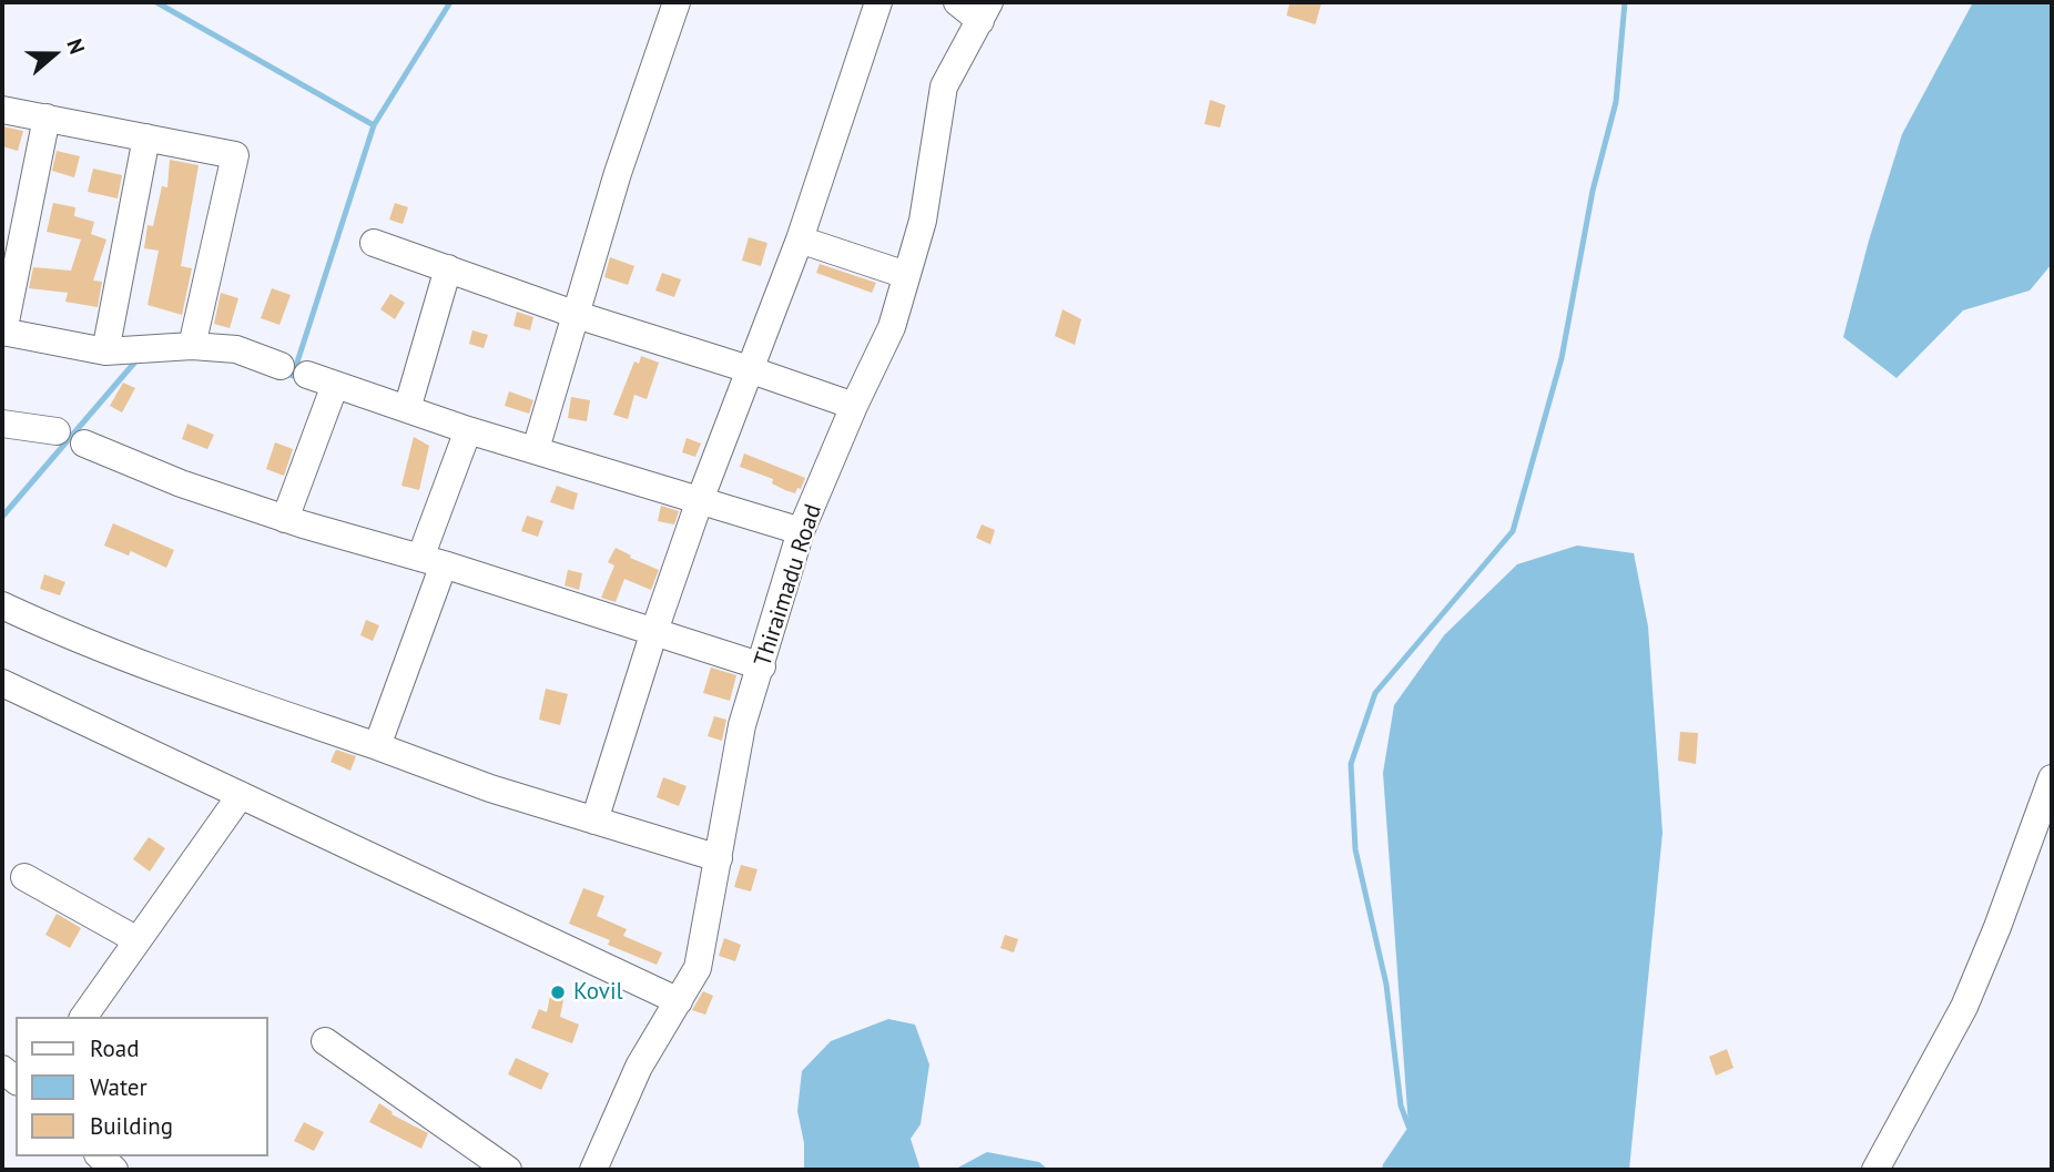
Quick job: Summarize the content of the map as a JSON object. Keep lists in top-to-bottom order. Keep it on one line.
{"streets":{"street":["Thiraimadu Road"]},"places":["Kovil"],"legend":["Road","Water","Building"],"north":"right"}
